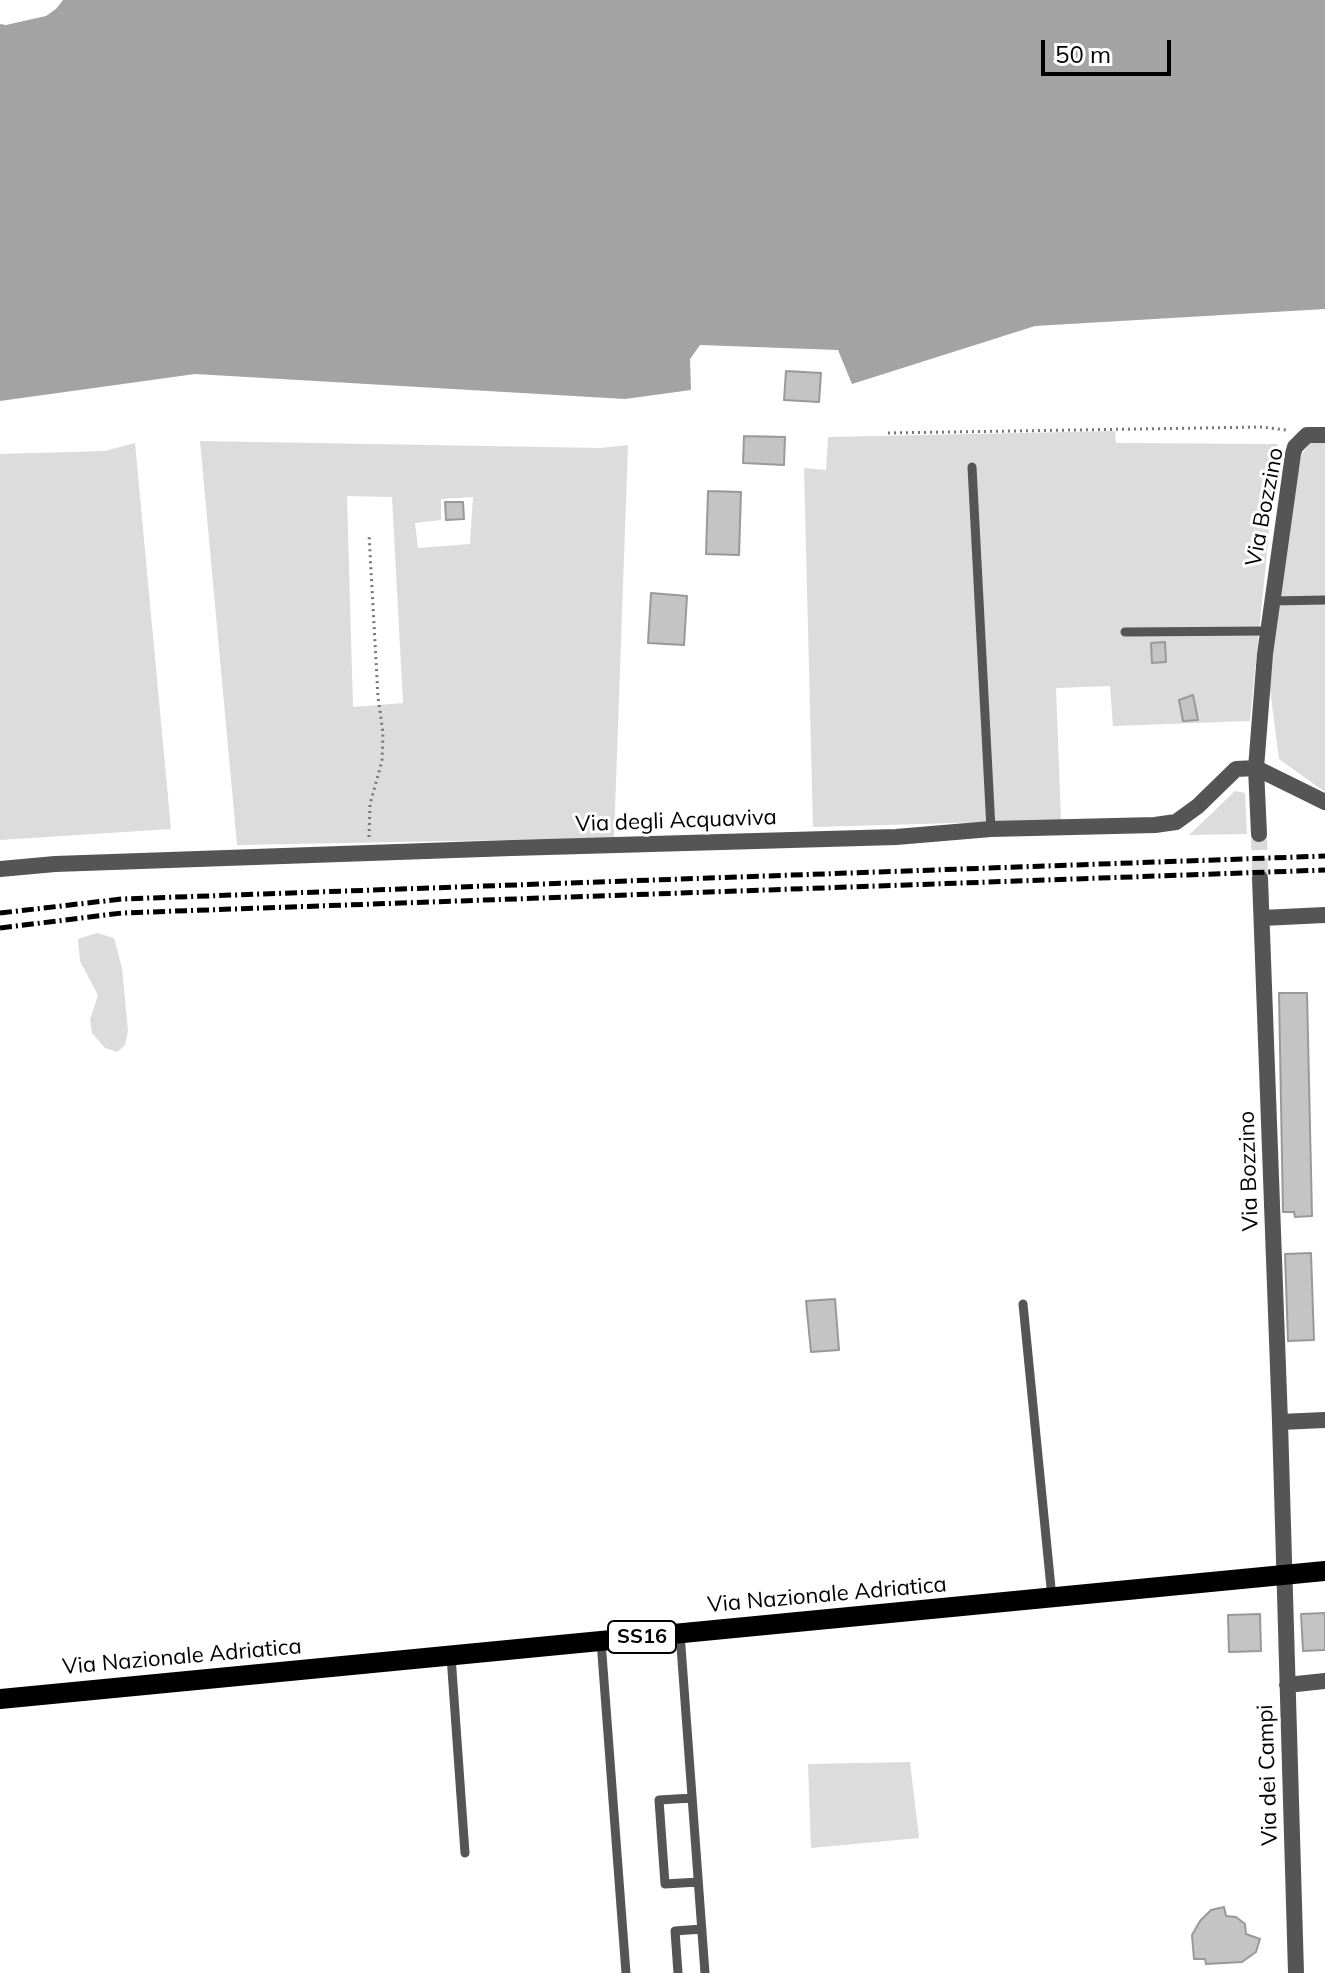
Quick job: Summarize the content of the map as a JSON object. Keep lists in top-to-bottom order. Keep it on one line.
{"streets":{"main road":["Via Nazionale Adriatica","SS16"],"street":["Via Bozzino","Via degli Acquaviva","Via dei Campi"]},"crossings":[["Via Bozzino","Via degli Acquaviva"],["Via Bozzino","Via Nazionale Adriatica"],["Via Bozzino","Via dei Campi"],["Via Nazionale Adriatica","Via dei Campi"]],"scale_bar":"50 m"}
